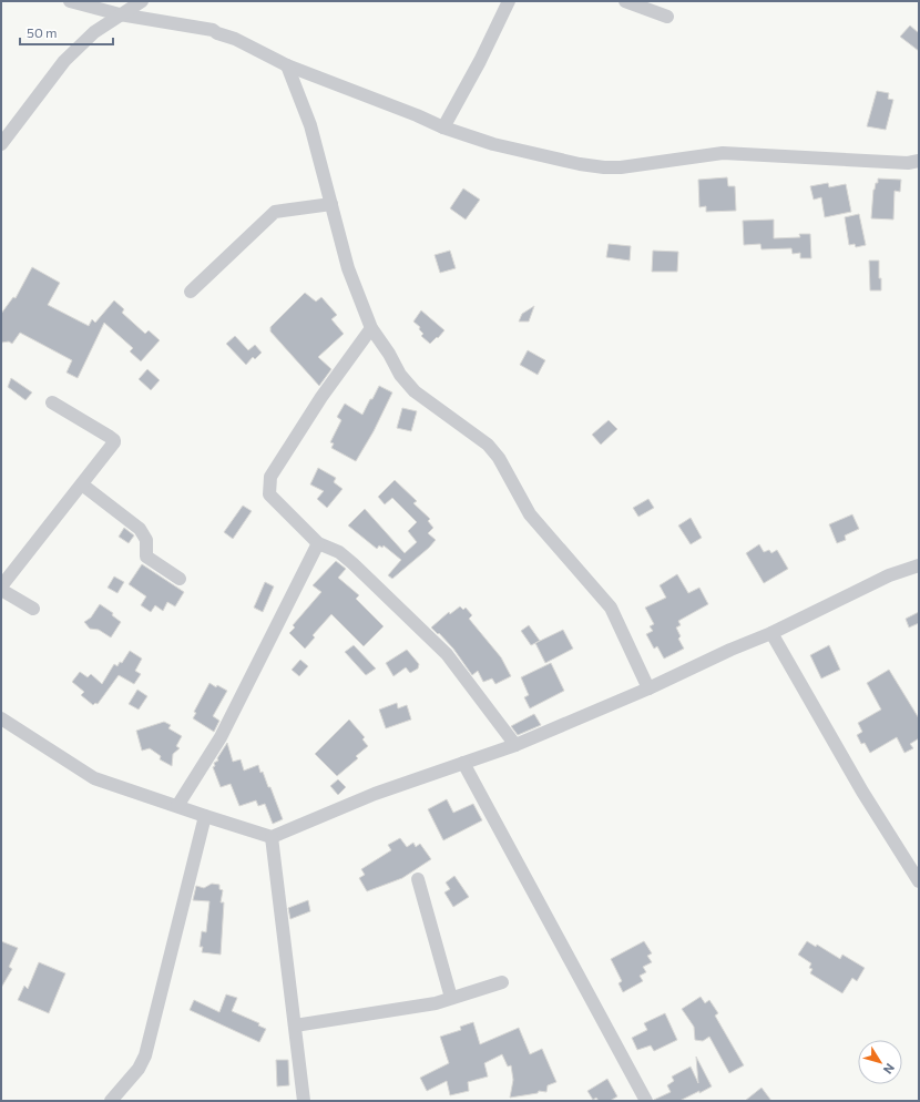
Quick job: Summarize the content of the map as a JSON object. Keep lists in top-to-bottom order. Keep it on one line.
{"scale_bar":"50 m","north":"bottom right"}
